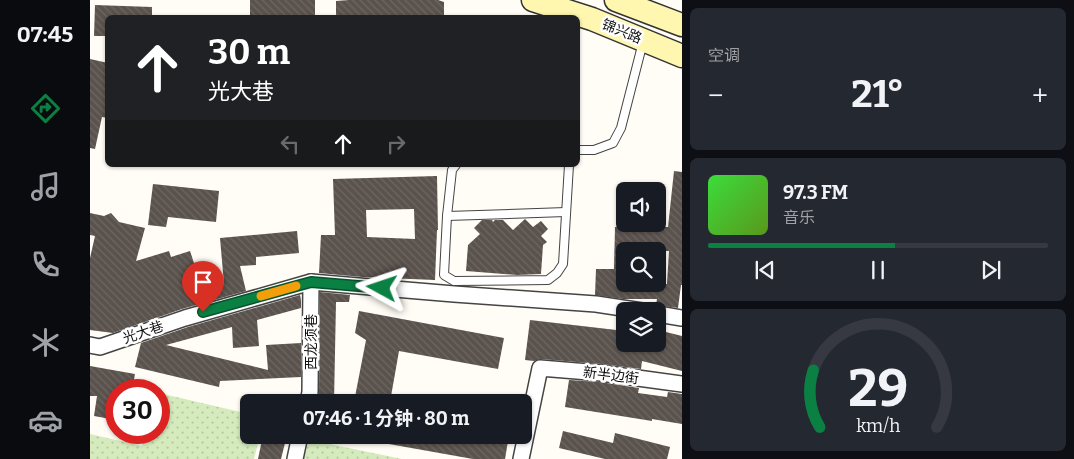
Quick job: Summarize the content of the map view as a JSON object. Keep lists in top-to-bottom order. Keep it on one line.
{"streets":{"main road":["锦兴路"],"street":["光大巷","西龙须巷","新半边街"]},"crossings":[["光大巷","西龙须巷"]],"page":{"tabs":"07:45","tile":"空调","turn":["30 m","光大巷"],"heat":["−","21°","+"],"song":["97.3 FM","音乐"],"limit":"30","trip":"07:46 · 1 分钟 · 80 m","gauge":["29","km/h"]}}
